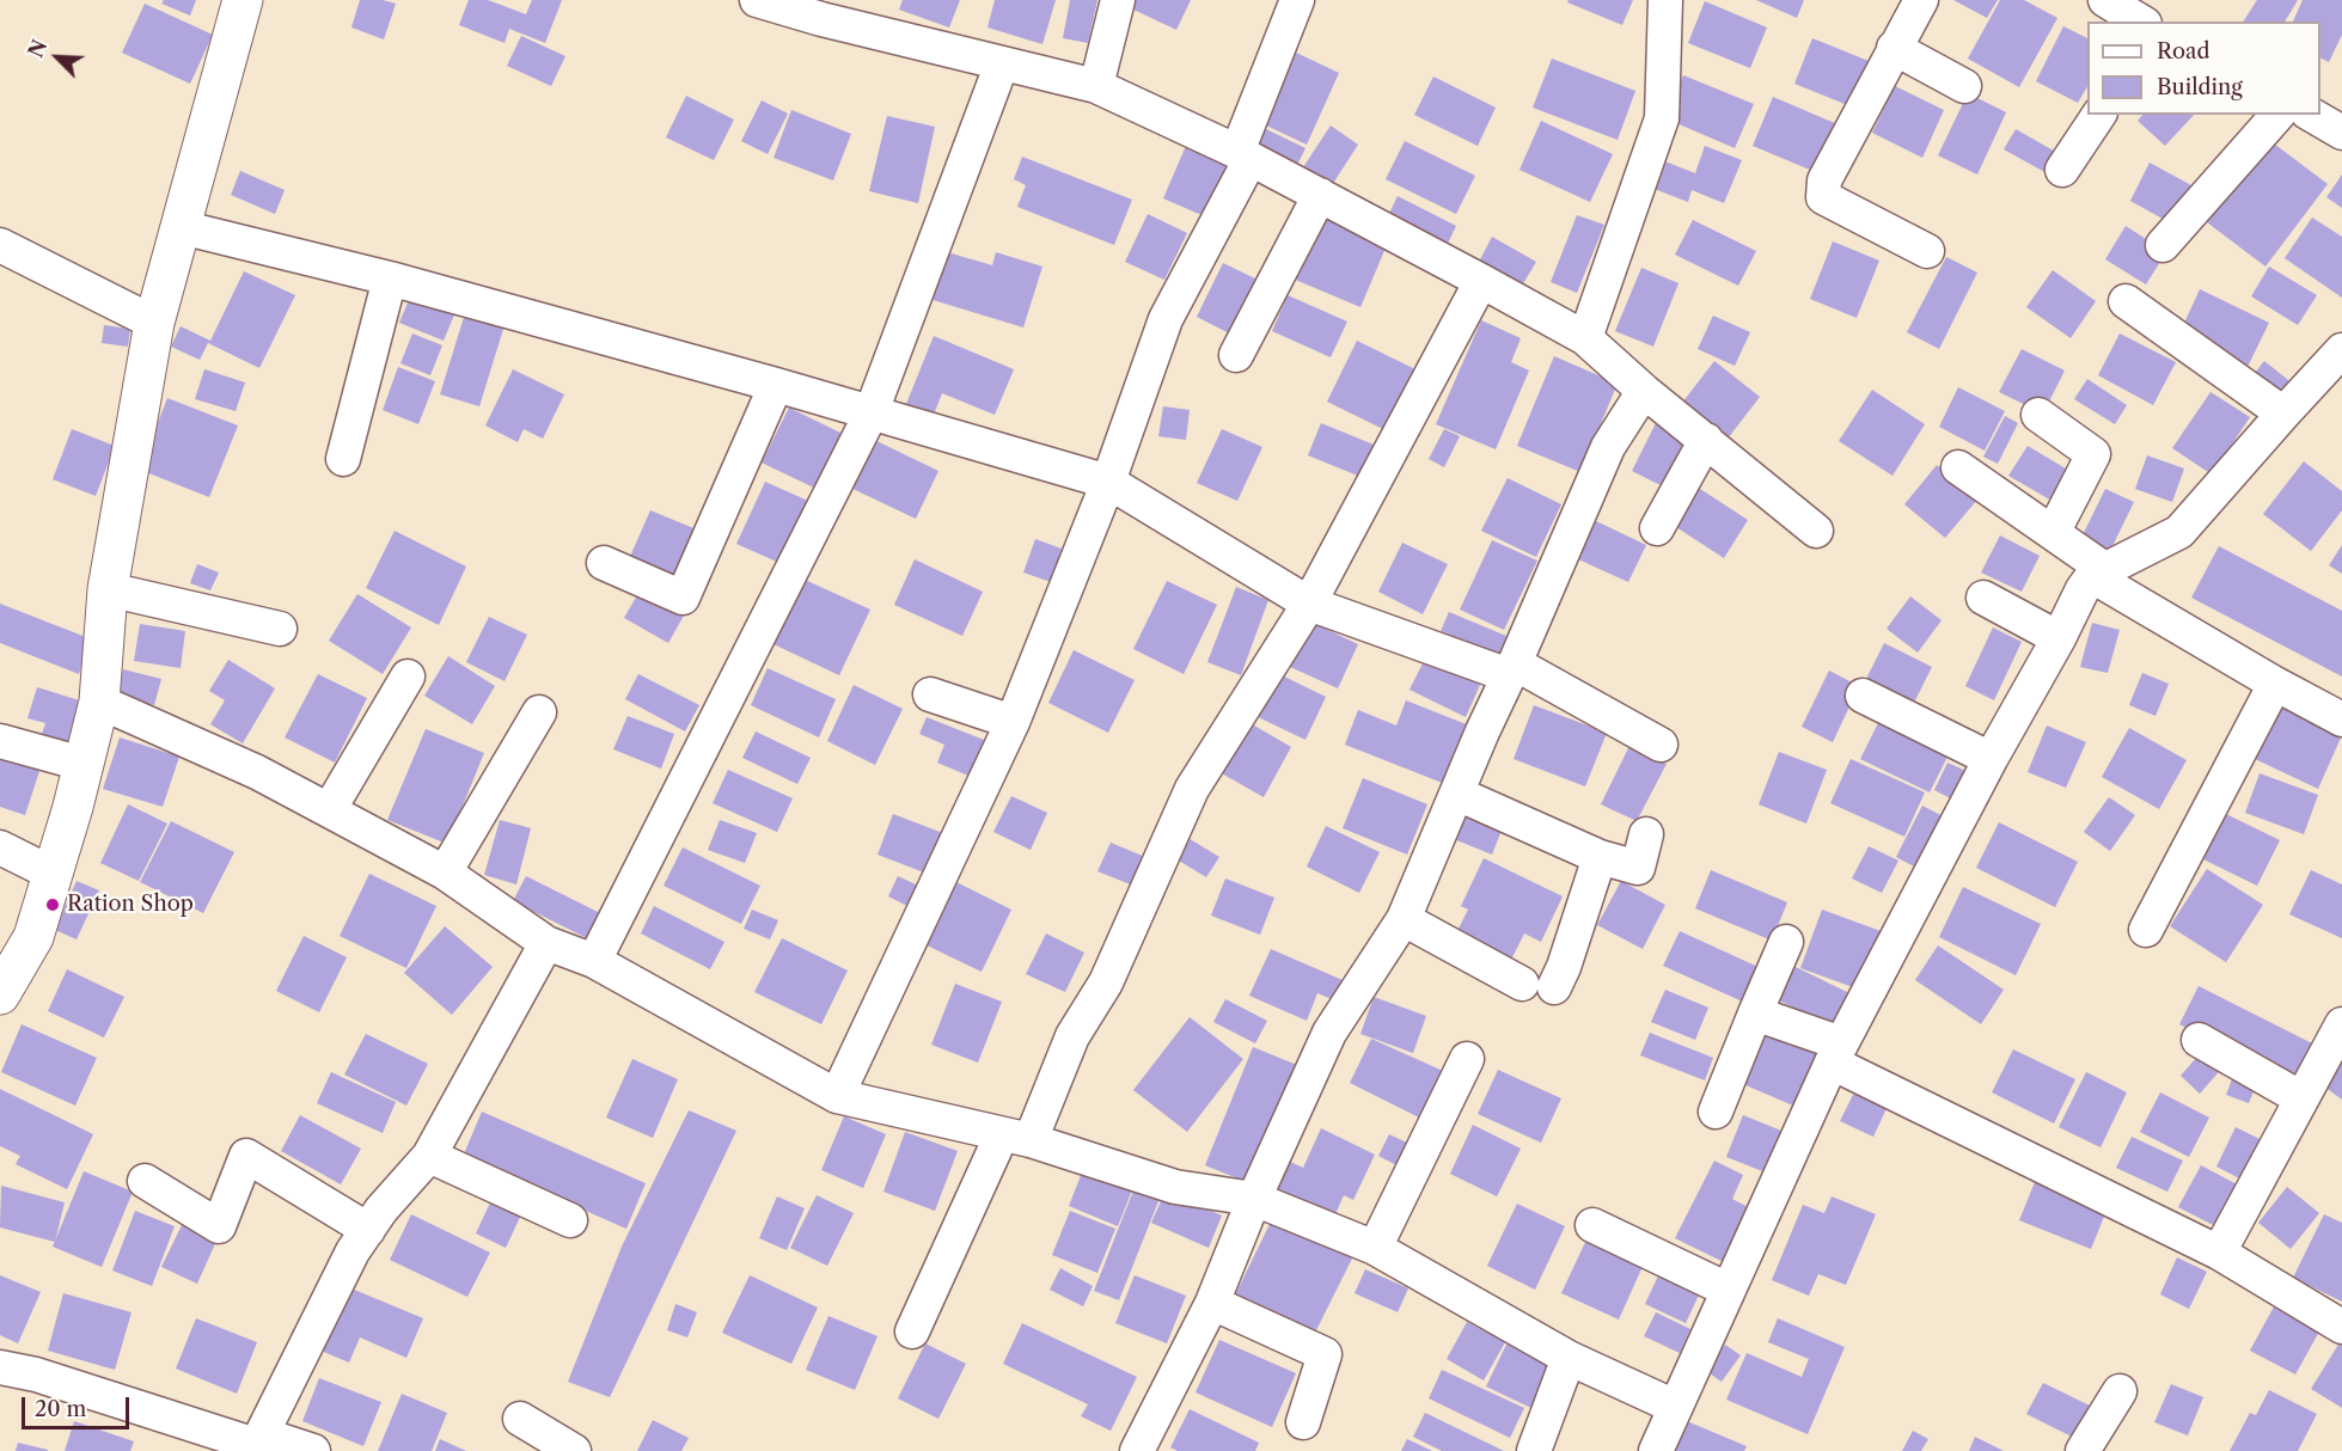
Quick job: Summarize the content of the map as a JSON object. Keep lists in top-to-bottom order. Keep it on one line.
{"places":["Ration Shop"],"legend":["Road","Building"],"scale_bar":"20 m","north":"top left"}
